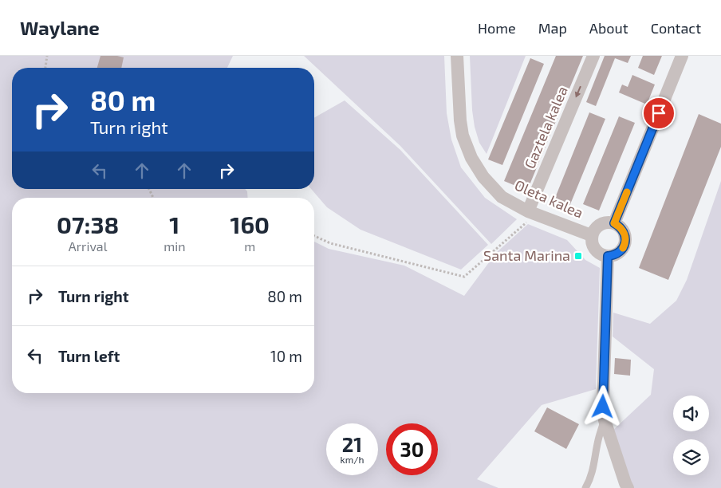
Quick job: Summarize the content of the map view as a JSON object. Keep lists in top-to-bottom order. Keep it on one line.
{"streets":{"street":["Gaztela kalea","Oleta kalea"]},"crossings":[["Gaztela kalea","Oleta kalea"]],"places":{"transit":["Santa Marina"]},"page":{"header":"Waylane","nav":["Home","Map","About","Contact"],"turn":["80 m","Turn right"],"eta":["07:38","Arrival","1","min","160","m"],"list":[{"name":"Turn right","value":"80 m"},{"name":"Turn left","value":"10 m"}],"speed":"21 km/h","limit":"30"}}
